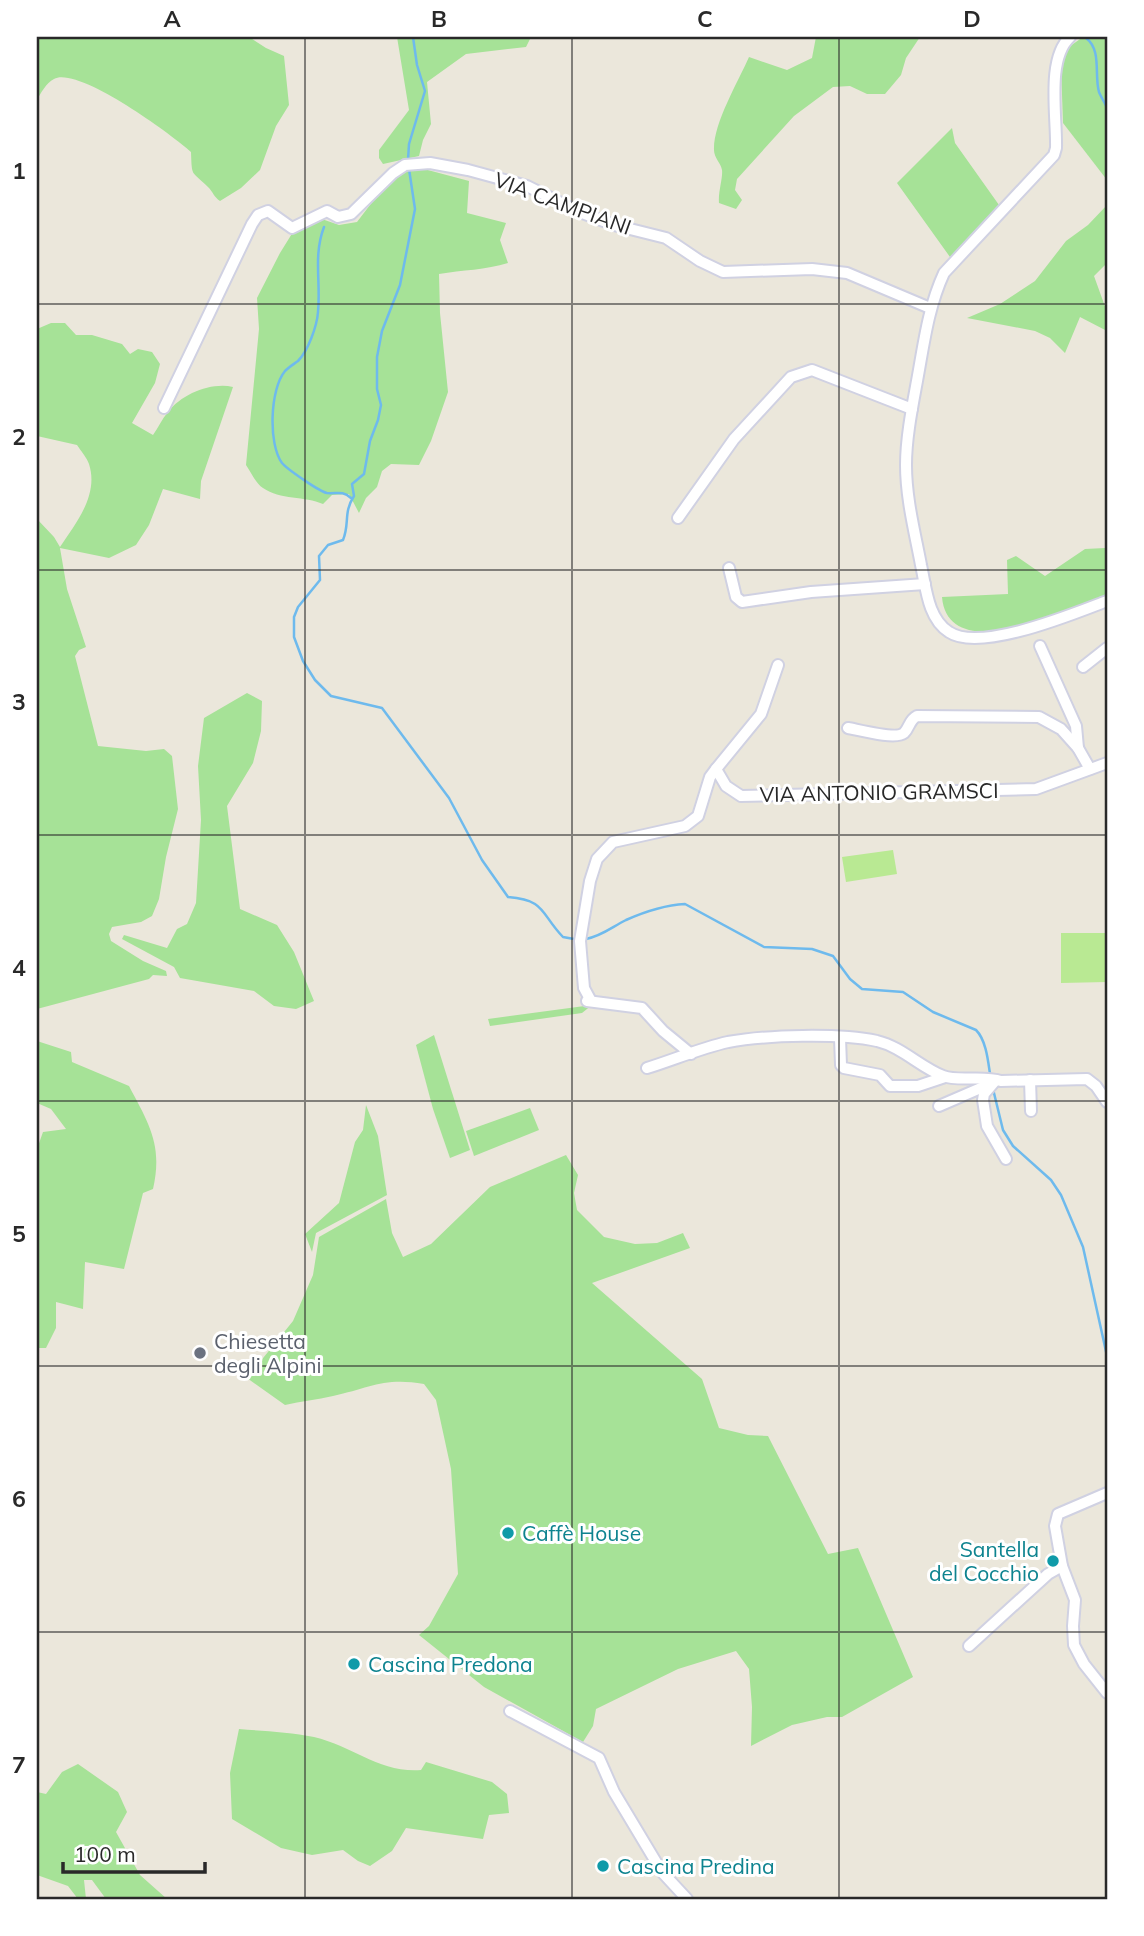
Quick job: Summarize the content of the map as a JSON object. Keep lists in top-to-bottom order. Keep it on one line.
{"streets":{"street":["VIA CAMPIANI","VIA ANTONIO GRAMSCI"]},"places":["Chiesetta degli Alpini","Caffè House","Santella del Cocchio","Cascina Predona","Cascina Predina"],"scale_bar":"100 m","grid":{"columns":["A","B","C","D"],"rows":["1","2","3","4","5","6","7"]}}
